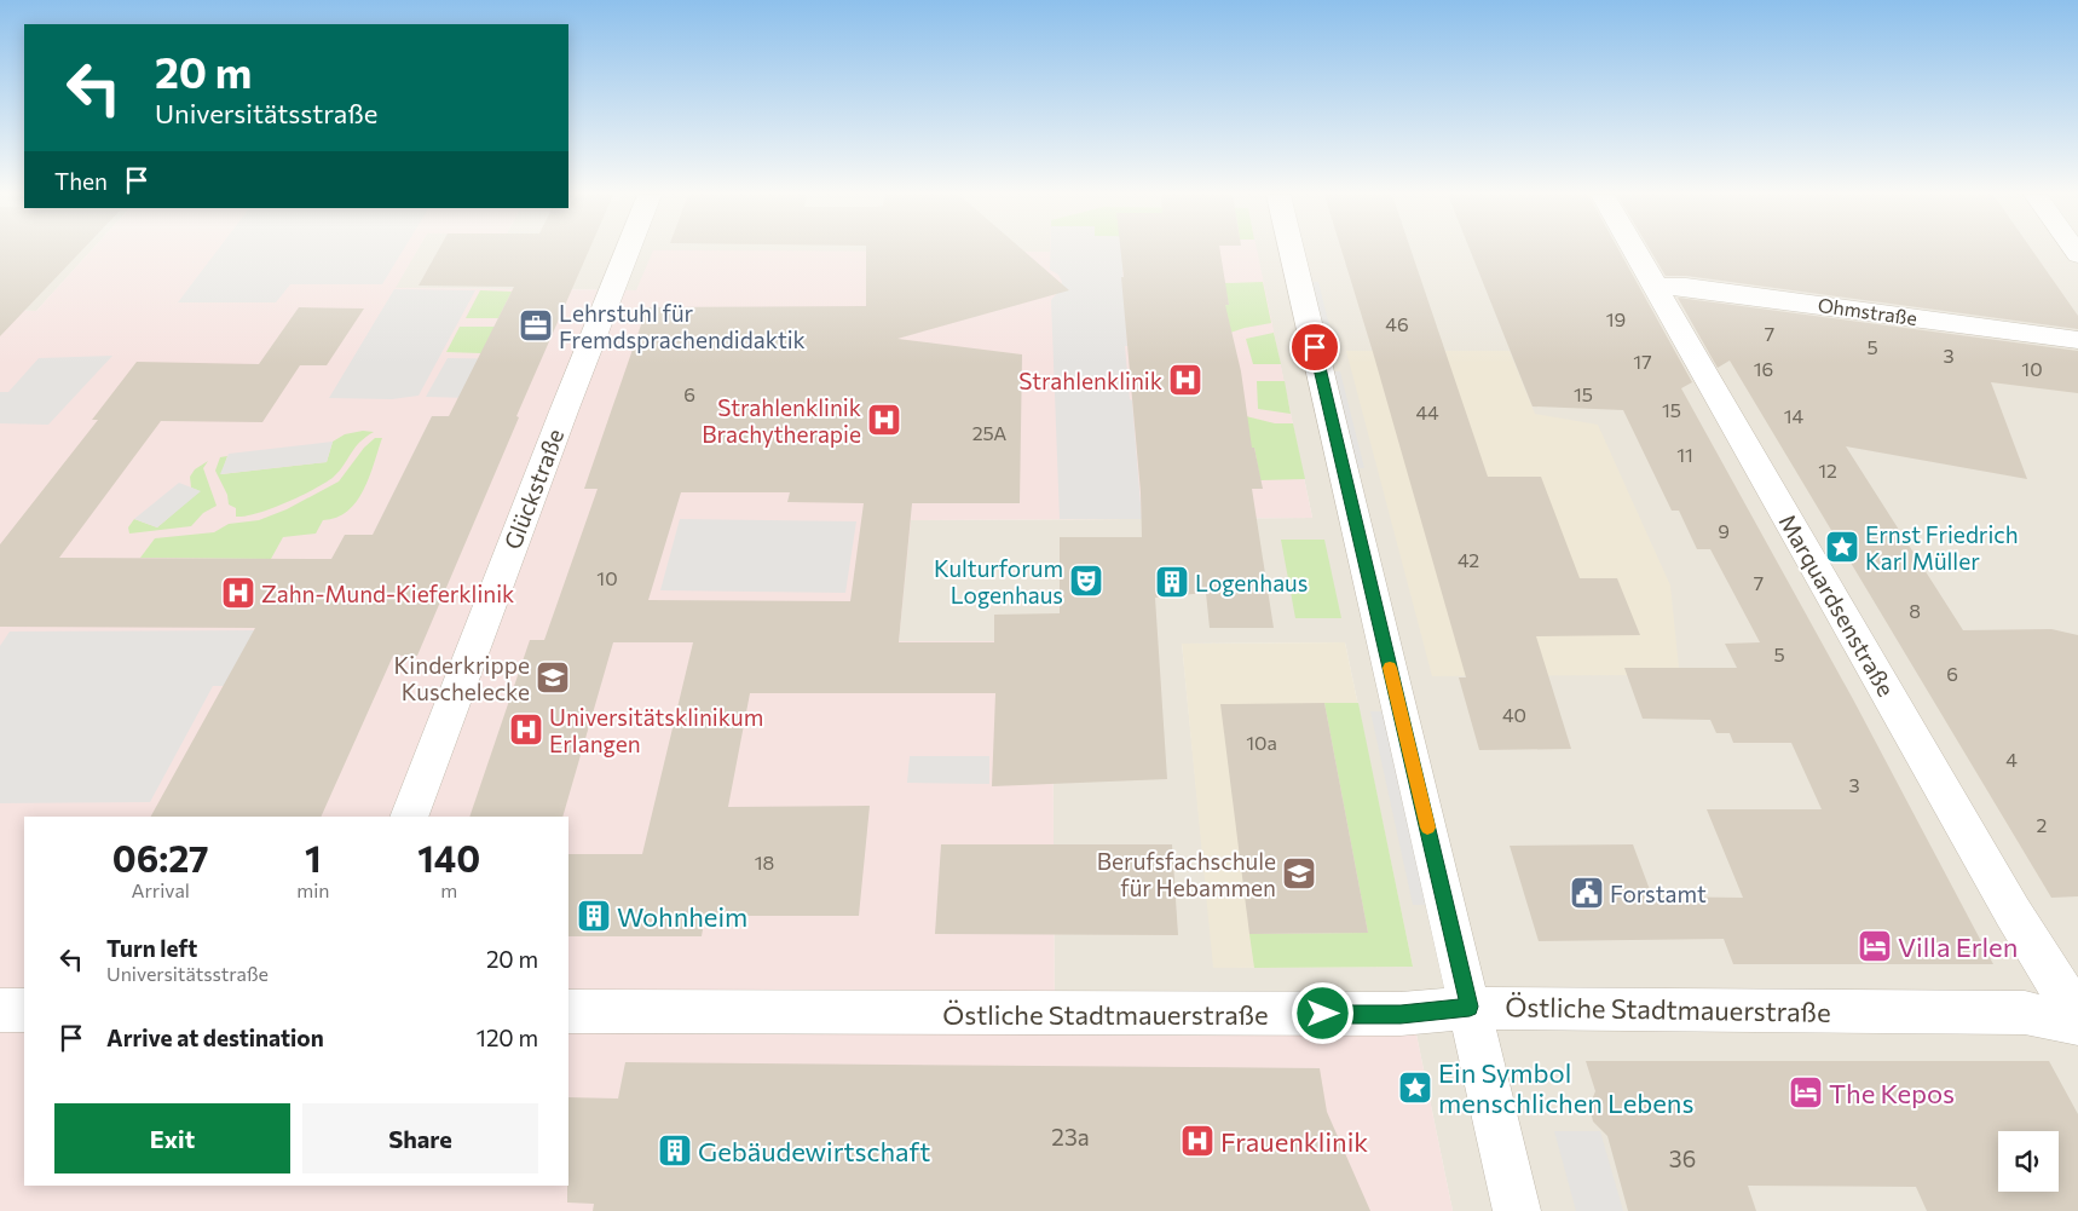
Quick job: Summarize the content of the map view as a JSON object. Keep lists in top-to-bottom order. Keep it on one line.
{"streets":{"street":["Ohmstraße","Glückstraße","Marquardsenstraße","Östliche Stadtmauerstraße"]},"crossings":[["Ohmstraße","Marquardsenstraße"]],"places":{"office":["Lehrstuhl für Fremdsprachendidaktik"],"hospital":["Strahlenklinik","Strahlenklinik Brachytherapie","Zahn-Mund-Kieferklinik","Universitätsklinikum Erlangen","Frauenklinik"],"place":["Ernst Friedrich Karl Müller","Ein Symbol menschlichen Lebens"],"theatre":["Kulturforum Logenhaus"],"building":["Logenhaus","Wohnheim","Gebäudewirtschaft"],"school or university":["Kinderkrippe Kuschelecke","Berufsfachschule für Hebammen"],"public building":["Forstamt"],"hotel":["Villa Erlen","The Kepos"]},"house_numbers":["19","46","7","5","3","17","16","10","6","15","15","44","14","25A","11","12","9","42","10","7","8","5","6","40","10a","4","3","2","18","23a","36"],"page":{"turn":["20 m","Universitätsstraße"],"then":"Then","eta":["06:27","Arrival","1","min","140","m"],"list":[{"name":"Turn left","note":"Universitätsstraße","value":"20 m"},{"name":"Arrive at destination","value":"120 m"}],"buttons":["Exit","Share"]}}
